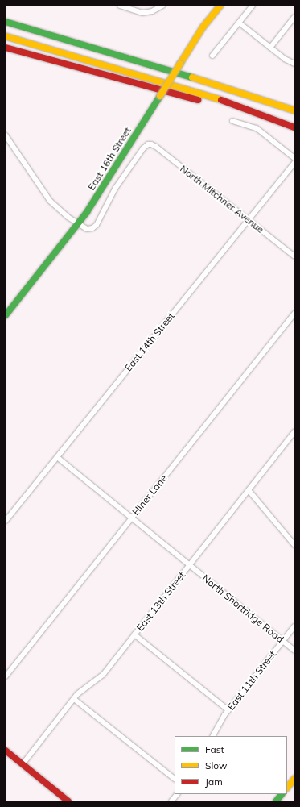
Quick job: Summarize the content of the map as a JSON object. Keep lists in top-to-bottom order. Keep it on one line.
{"streets":{"main road":["East 16th Street"],"street":["North Mitchner Avenue","East 14th Street","Hiner Lane","East 13th Street","North Shortridge Road","East 11th Street"]},"crossings":[["East 16th Street","North Mitchner Avenue"],["North Mitchner Avenue","East 14th Street"],["East 14th Street","North Shortridge Road"],["Hiner Lane","North Shortridge Road"],["East 13th Street","North Shortridge Road"],["North Shortridge Road","East 11th Street"]],"legend":["Fast","Slow","Jam"]}
